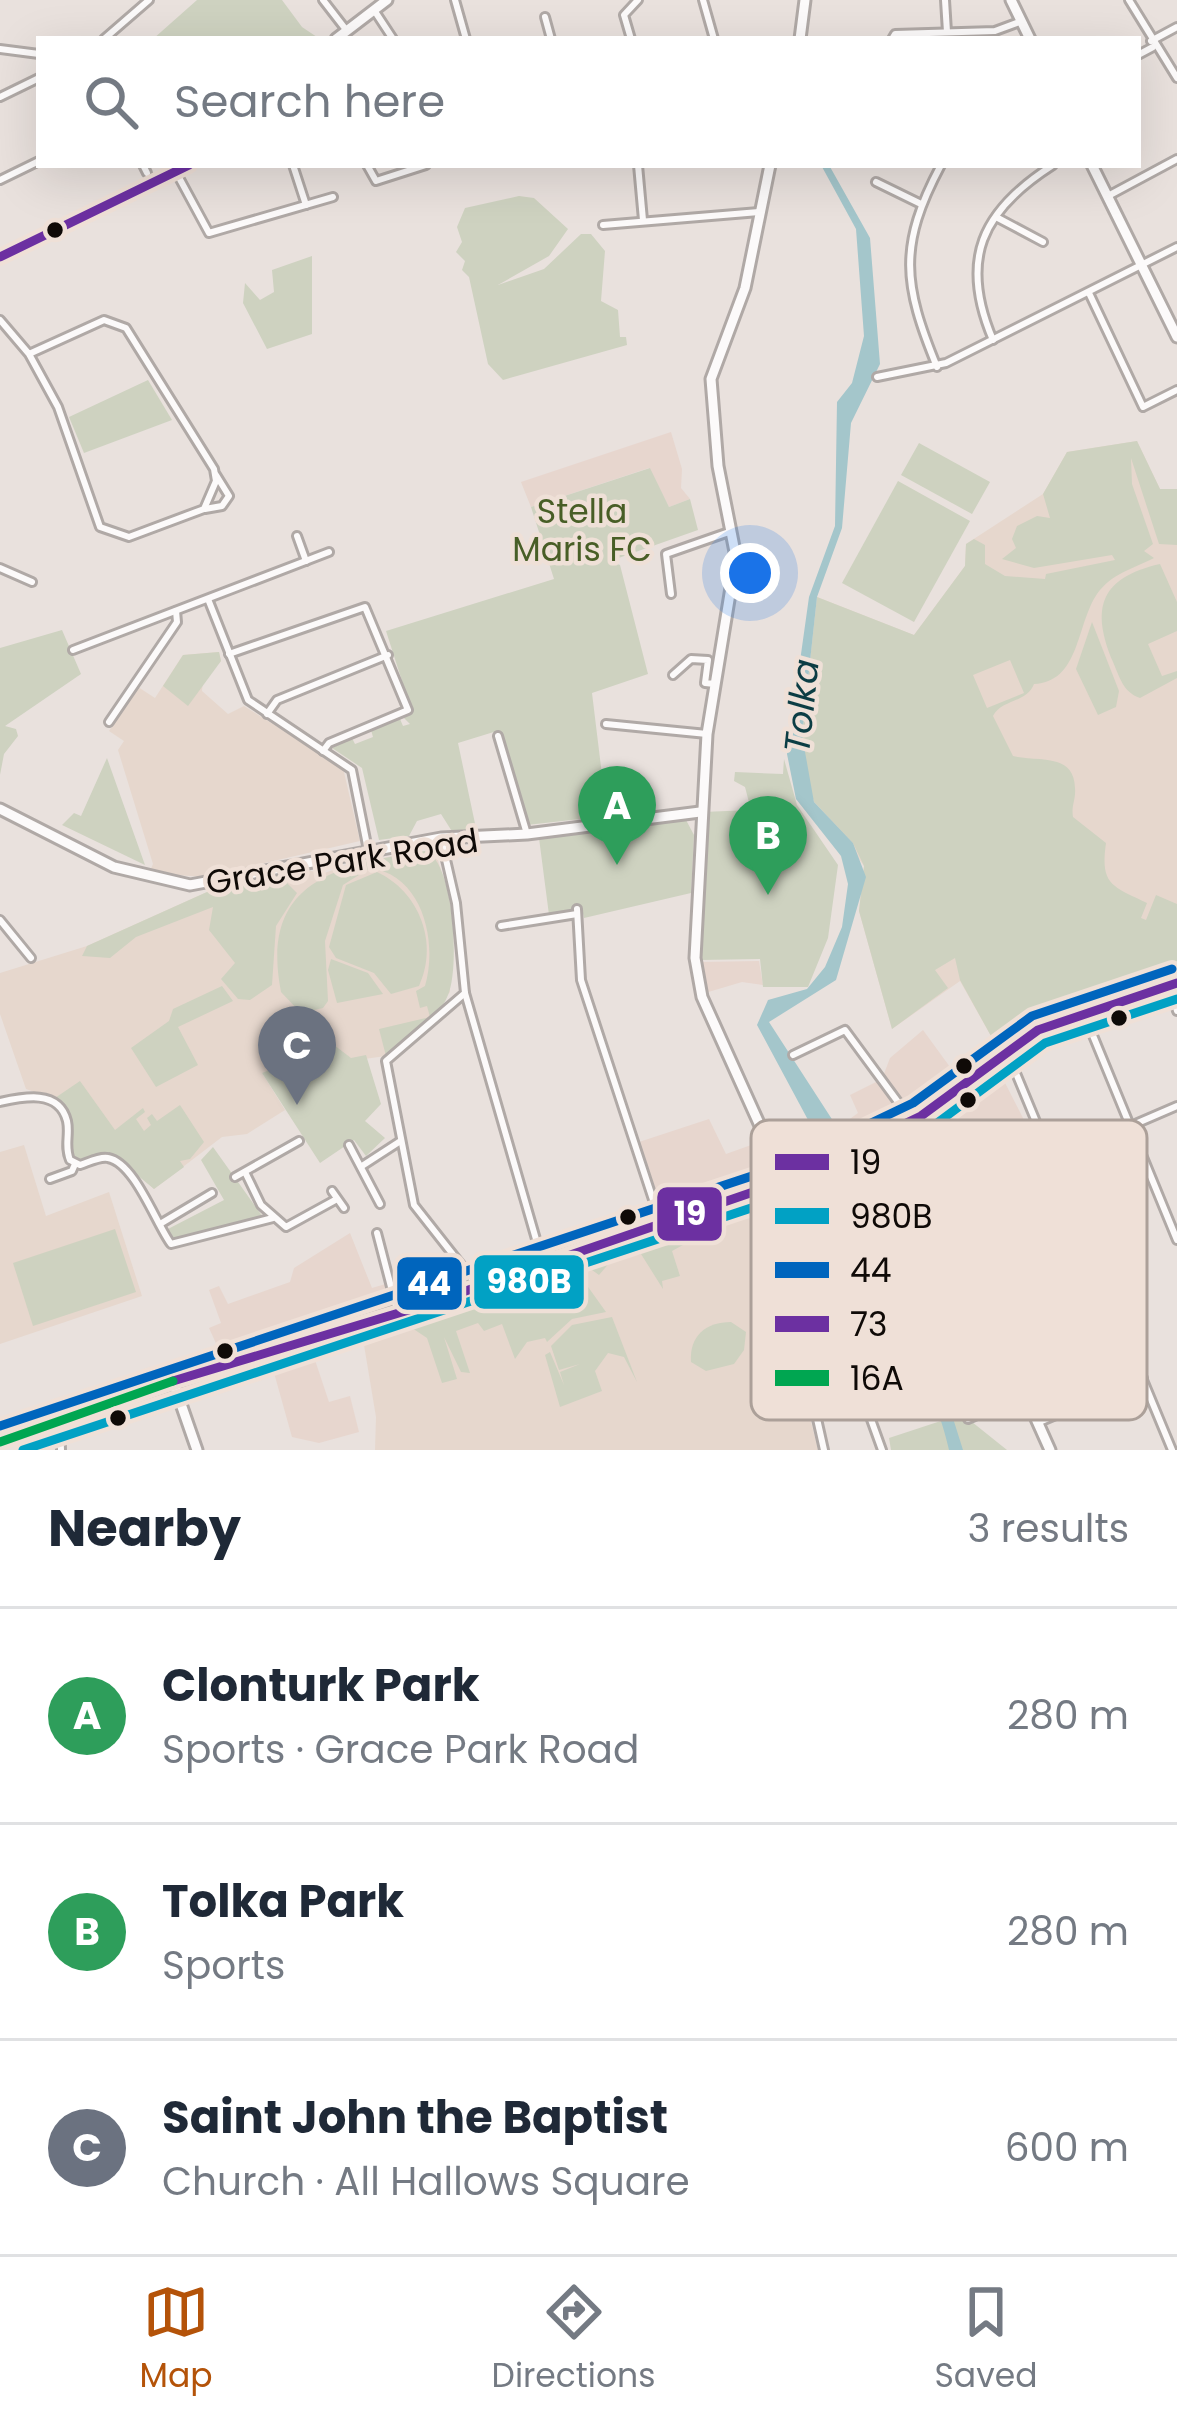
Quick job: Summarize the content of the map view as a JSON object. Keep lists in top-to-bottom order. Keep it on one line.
{"streets":{"street":["Grace Park Road"]},"water":["Tolka"],"parks":["Stella Maris FC"],"lines":["transit line 73","transit line 44","transit line 19","transit line 980B","transit line 16A"],"legend":["19","980B","44","73","16A"],"page":{"search":"Search here","pins":["A","B","C"],"heading":["Nearby","3 results"],"list":[{"mark":"A","name":"Clonturk Park","note":"Sports · Grace Park Road","value":"280 m"},{"mark":"B","name":"Tolka Park","note":"Sports","value":"280 m"},{"mark":"C","name":"Saint John the Baptist","note":"Church · All Hallows Square","value":"600 m"}],"nav":["Map","Directions","Saved"]}}
